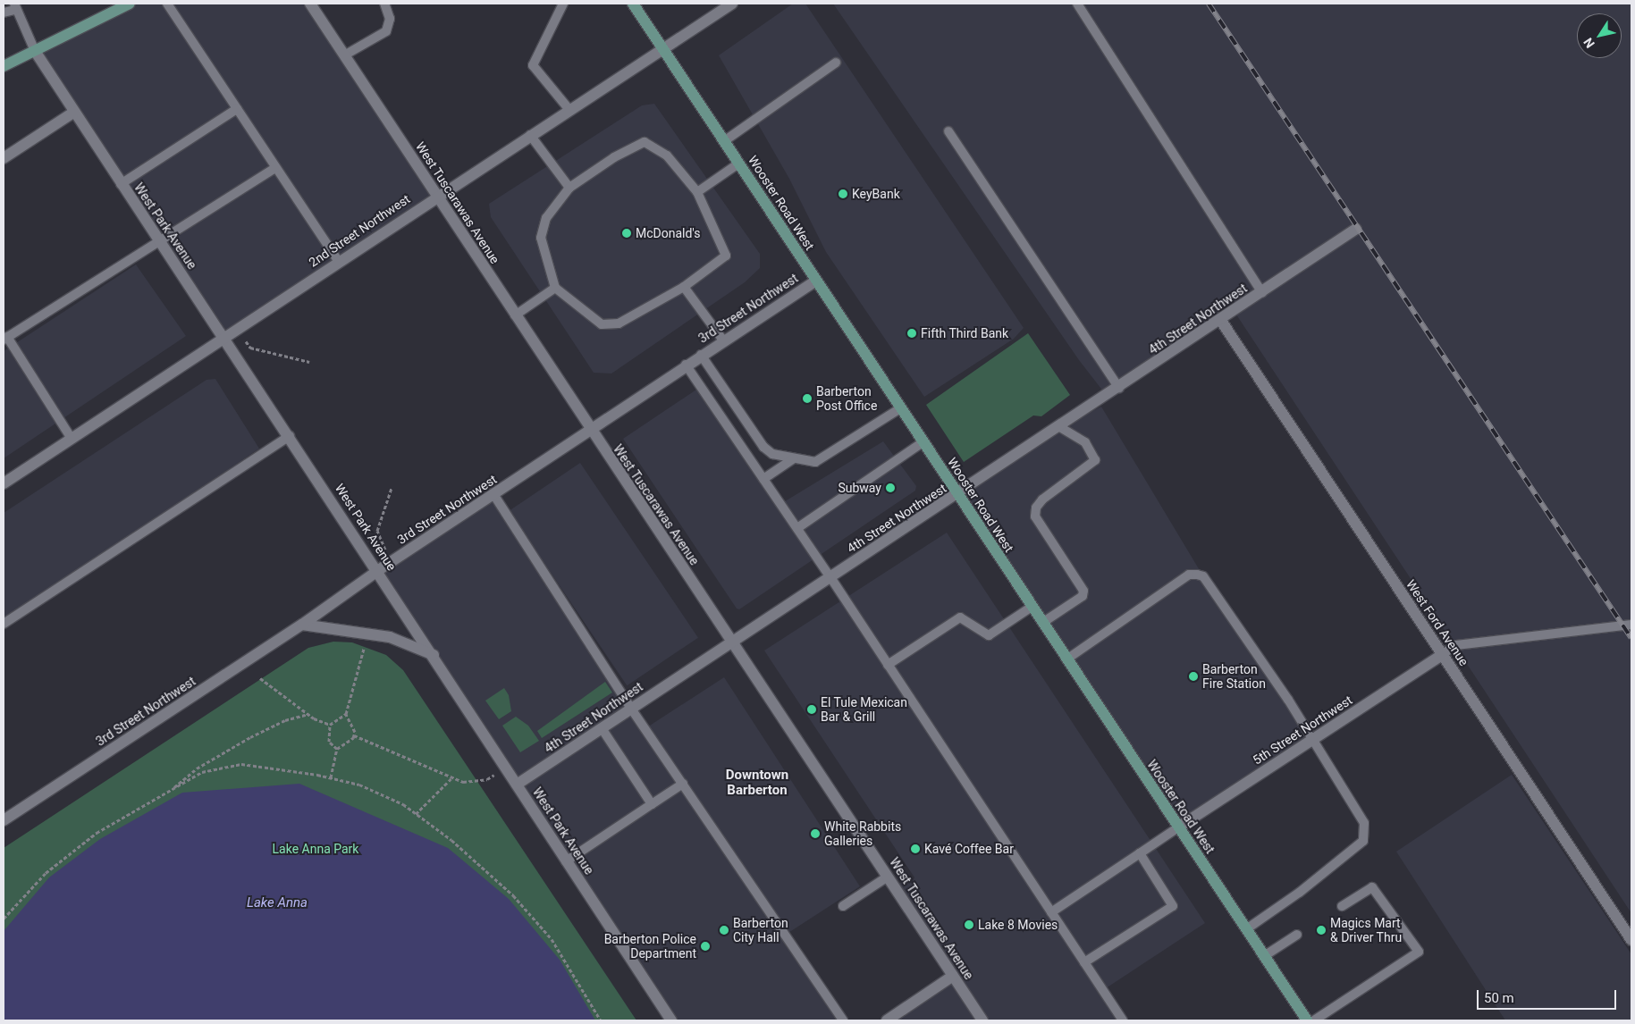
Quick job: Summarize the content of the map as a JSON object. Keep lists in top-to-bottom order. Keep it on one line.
{"streets":{"main road":["Wooster Road West"],"street":["West Tuscarawas Avenue","West Park Avenue","2nd Street Northwest","3rd Street Northwest","4th Street Northwest","West Ford Avenue","5th Street Northwest"]},"crossings":[["West Tuscarawas Avenue","2nd Street Northwest"],["West Tuscarawas Avenue","3rd Street Northwest"],["West Tuscarawas Avenue","4th Street Northwest"],["Wooster Road West","2nd Street Northwest"],["Wooster Road West","3rd Street Northwest"],["Wooster Road West","4th Street Northwest"],["Wooster Road West","5th Street Northwest"],["West Park Avenue","2nd Street Northwest"],["West Park Avenue","3rd Street Northwest"],["West Park Avenue","4th Street Northwest"],["4th Street Northwest","West Ford Avenue"],["West Ford Avenue","5th Street Northwest"]],"districts":["Downtown Barberton"],"water":["Lake Anna"],"parks":["Lake Anna Park"],"places":["KeyBank","McDonald's","Fifth Third Bank","Barberton Post Office","Subway","Barberton Fire Station","El Tule Mexican Bar & Grill","White Rabbits Galleries","Kavé Coffee Bar","Lake 8 Movies","Barberton City Hall","Magics Mart & Driver Thru","Barberton Police Department"],"scale_bar":"50 m","north":"bottom left"}
